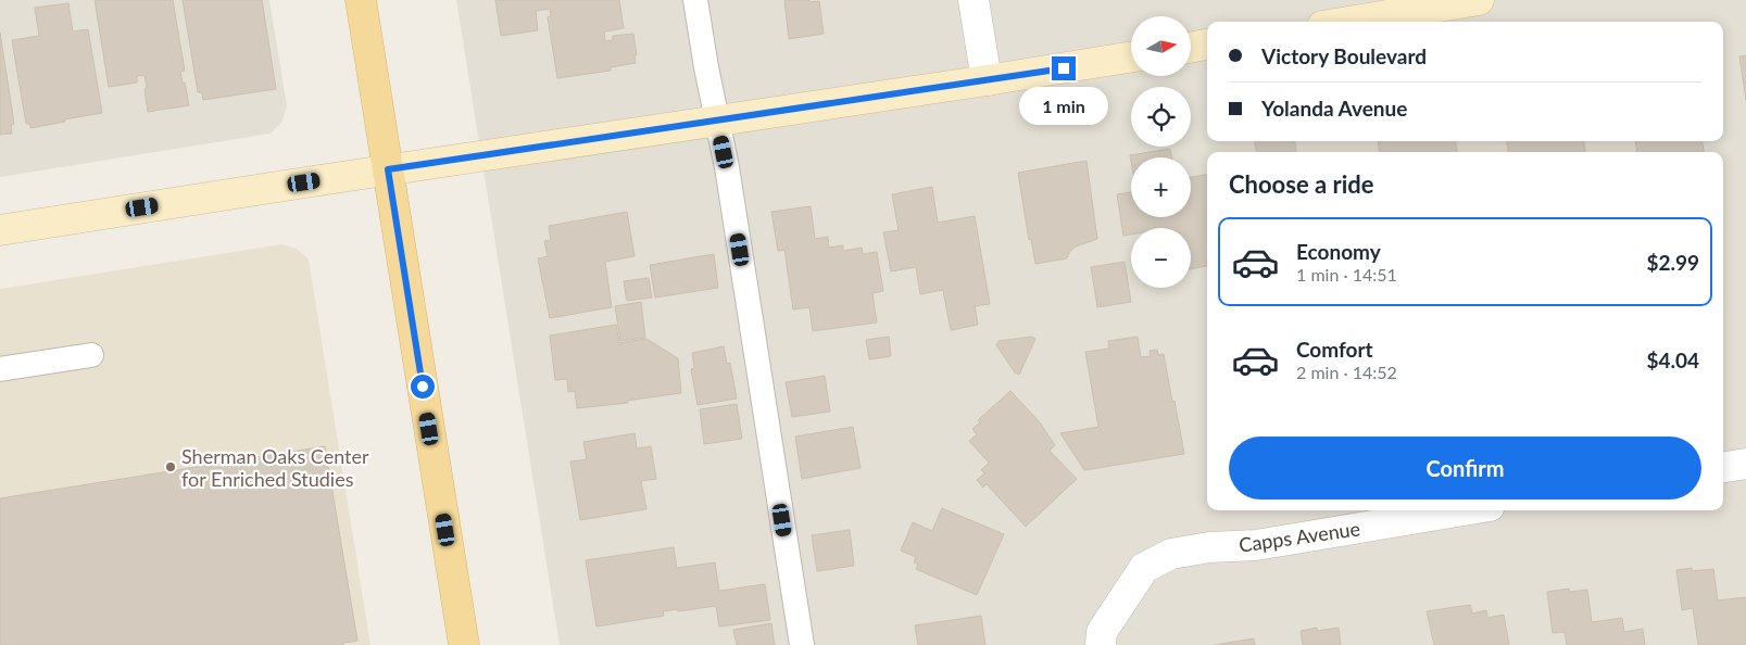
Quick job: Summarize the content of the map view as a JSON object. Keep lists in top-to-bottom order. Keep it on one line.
{"streets":{"street":["Capps Avenue"]},"places":["Sherman Oaks Center for Enriched Studies"],"north":"right","page":{"map_buttons":["+","−"],"banner":["Victory Boulevard","Yolanda Avenue"],"bubble":"1 min","heading":"Choose a ride","list":[{"name":"Economy","note":"1 min · 14:51","value":"$2.99"},{"name":"Comfort","note":"2 min · 14:52","value":"$4.04"}],"buttons":"Confirm"}}
